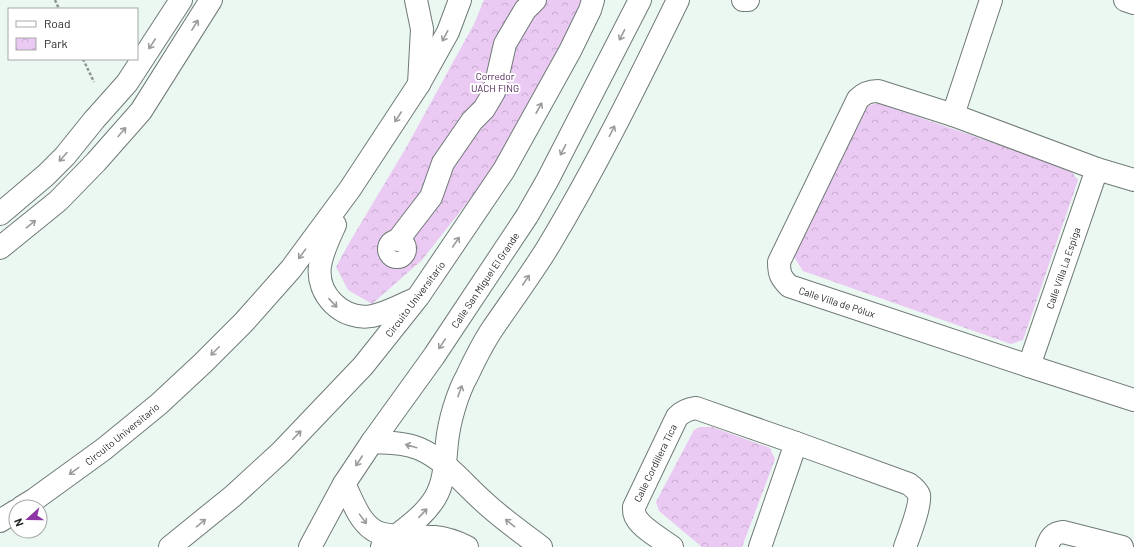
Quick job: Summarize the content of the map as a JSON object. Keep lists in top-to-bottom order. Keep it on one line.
{"streets":{"street":["Calle Villa La Espiga","Calle San Miguel El Grande","Circuito Universitario","Calle Villa de Pólux","Calle Cordillera Tica"]},"crossings":[["Calle Villa La Espiga","Calle Villa de Pólux"]],"parks":["Corredor UACH FING"],"legend":["Road","Park"],"north":"left"}
